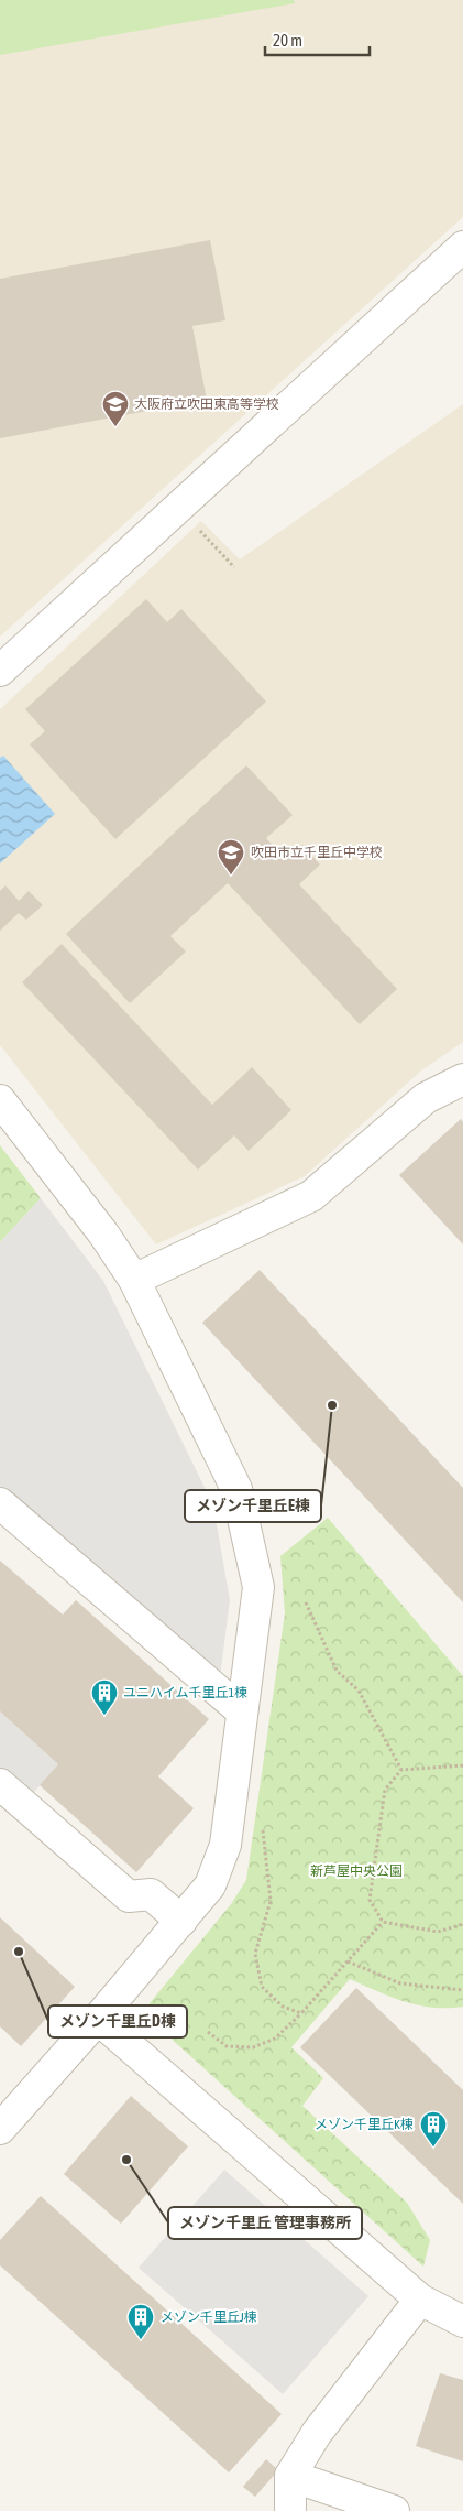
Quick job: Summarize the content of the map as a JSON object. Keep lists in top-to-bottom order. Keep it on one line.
{"parks":["新芦屋中央公園"],"places":{"school or university":["大阪府立吹田東高等学校","吹田市立千里丘中学校"],"other":["メゾン千里丘E棟","メゾン千里丘D棟","メゾン千里丘 管理事務所"],"building":["ユニハイム千里丘1棟","メゾン千里丘K棟","メゾン千里丘J棟"]},"scale_bar":"20 m"}
